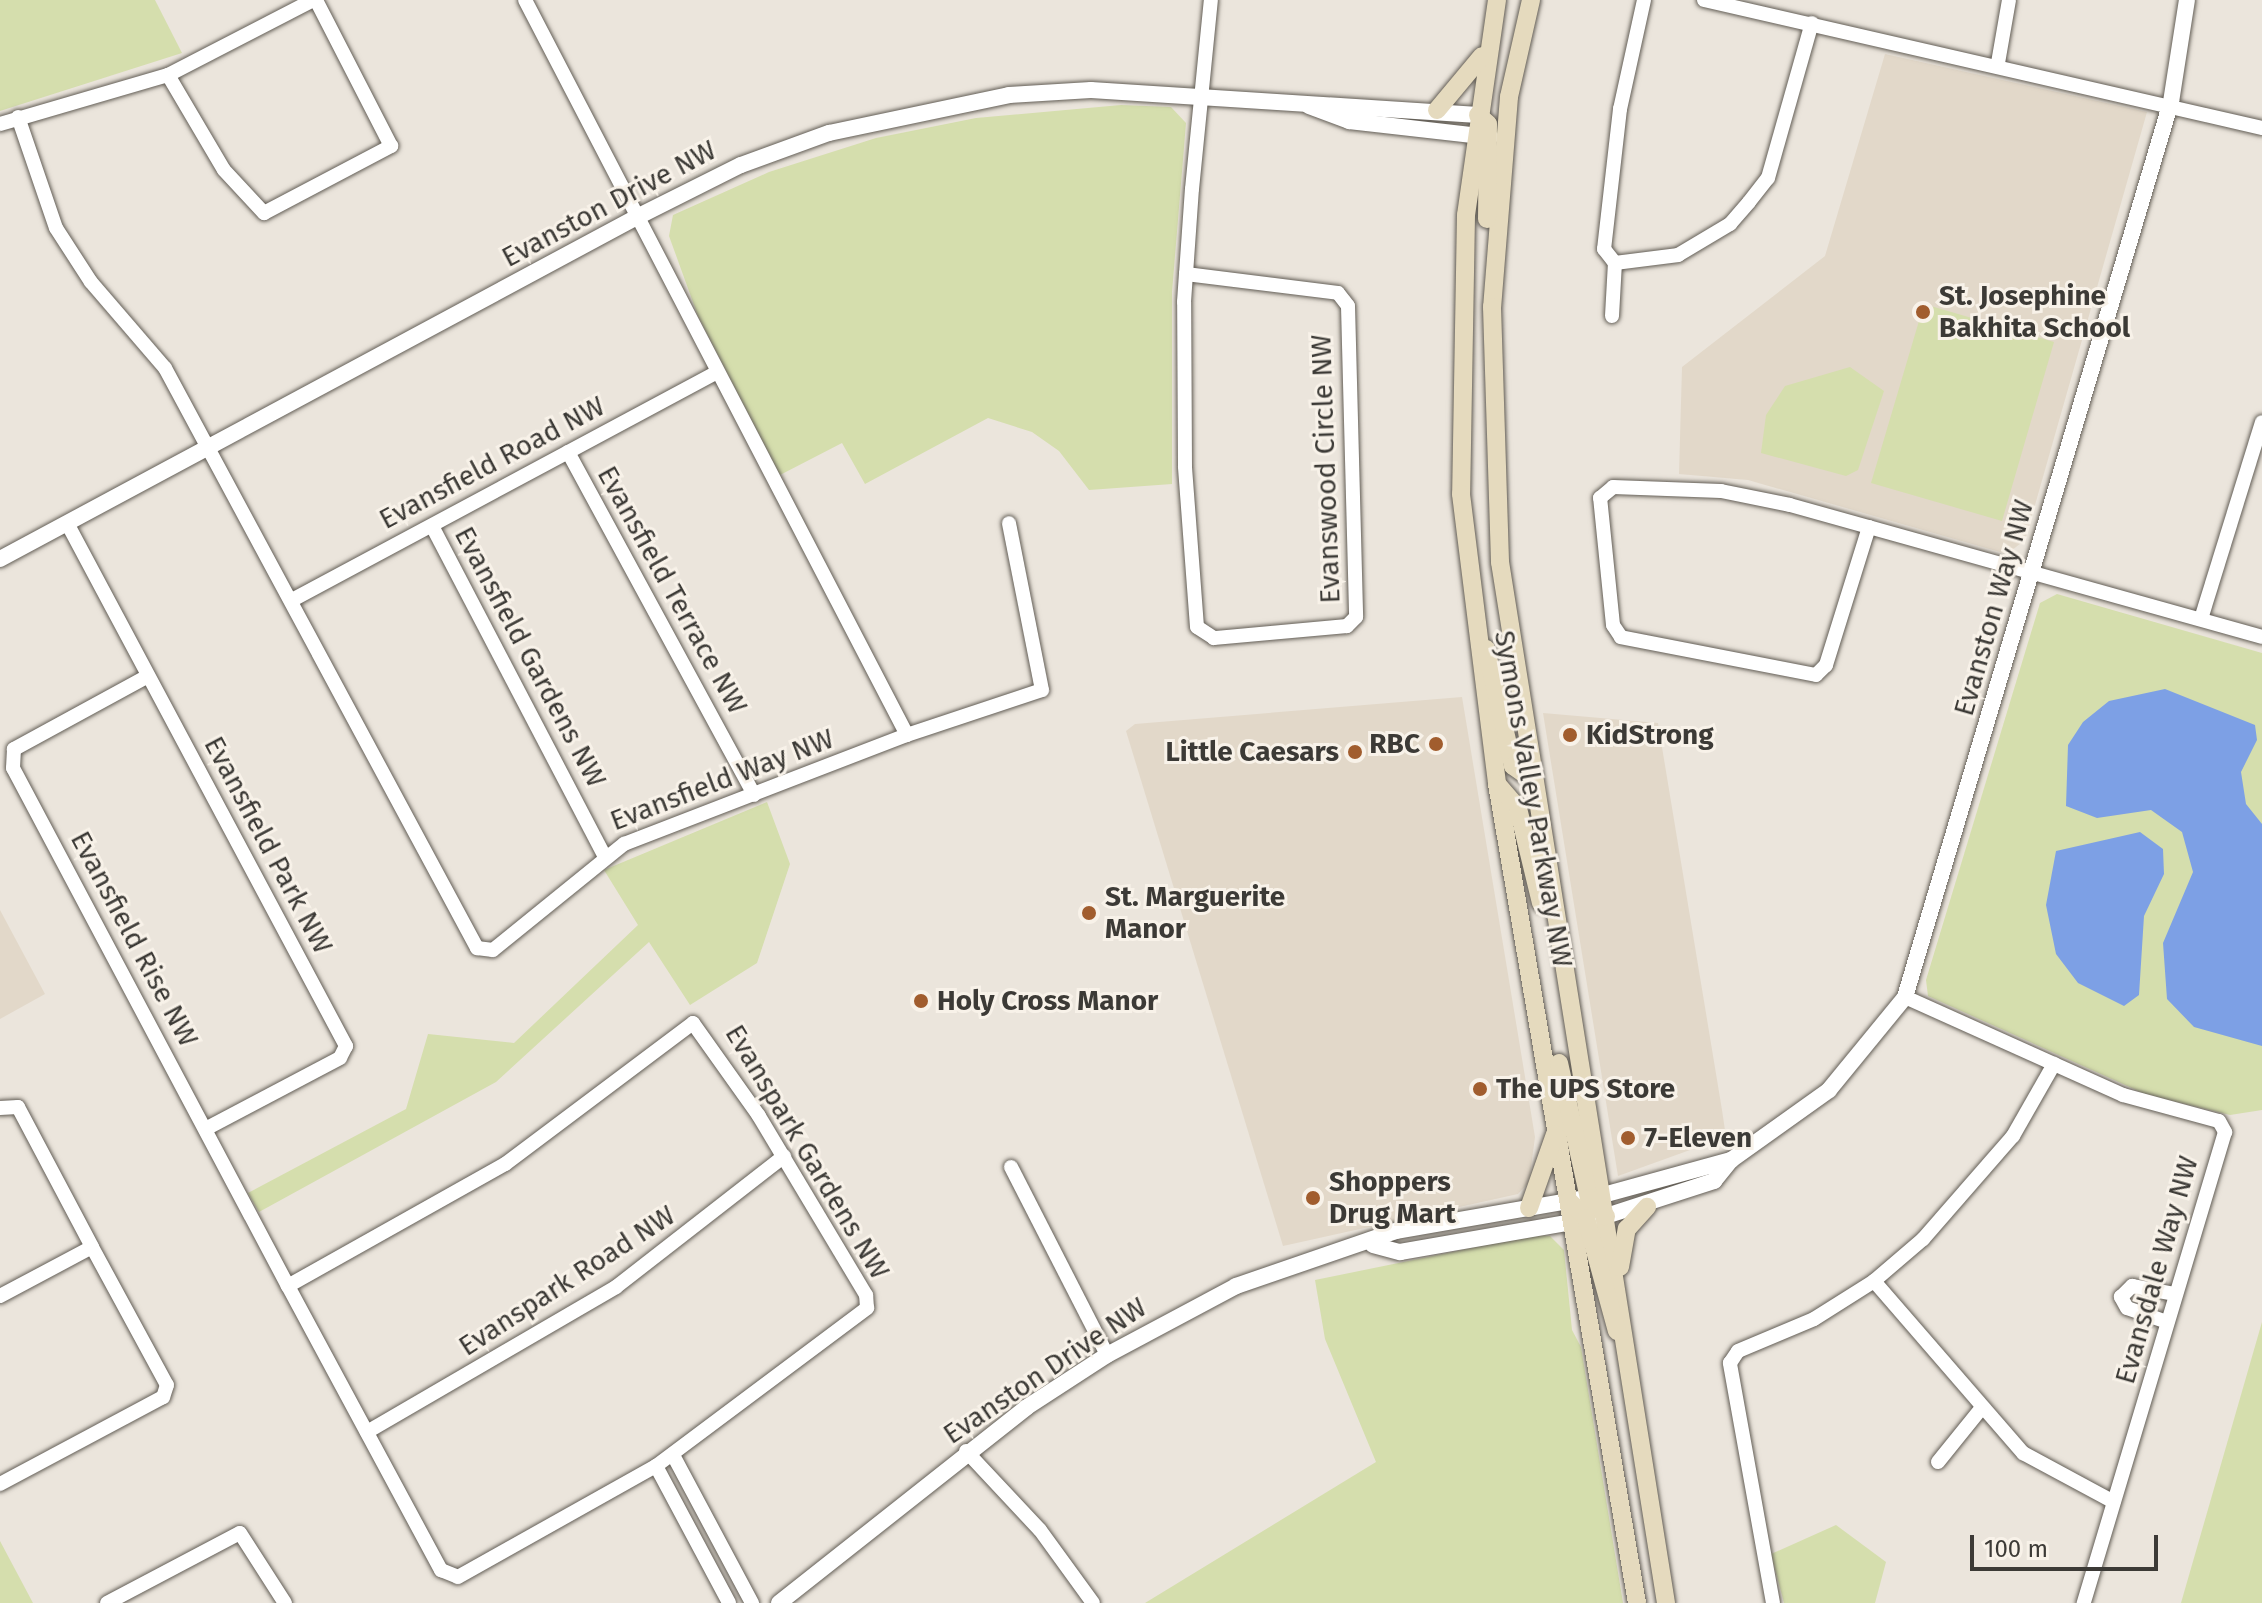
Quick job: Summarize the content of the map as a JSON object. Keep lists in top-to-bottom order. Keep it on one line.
{"streets":{"main road":["Symons Valley Parkway NW"],"street":["Evanston Drive NW","Evansfield Road NW","Evanswood Circle NW","Evansfield Terrace NW","Evanston Way NW","Evansfield Gardens NW","Evansfield Way NW","Evansfield Park NW","Evansfield Rise NW","Evanspark Gardens NW","Evansdale Way NW","Evanspark Road NW"]},"crossings":[["Evanston Drive NW","Evanswood Circle NW"],["Evanston Drive NW","Evanston Way NW"],["Evanston Drive NW","Evansfield Way NW"],["Evanston Drive NW","Symons Valley Parkway NW"],["Evanston Drive NW","Evansfield Park NW"],["Evansfield Road NW","Evansfield Terrace NW"],["Evansfield Road NW","Evansfield Gardens NW"],["Evansfield Road NW","Evansfield Way NW"],["Evansfield Terrace NW","Evansfield Way NW"],["Evanston Way NW","Symons Valley Parkway NW"],["Evanston Way NW","Evansdale Way NW"],["Evansfield Gardens NW","Evansfield Way NW"],["Evansfield Park NW","Evansfield Rise NW"],["Evansfield Rise NW","Evanspark Gardens NW"],["Evanspark Gardens NW","Evanspark Road NW"]],"places":["St. Josephine Bakhita School","KidStrong","RBC","Little Caesars","St. Marguerite Manor","Holy Cross Manor","The UPS Store","7-Eleven","Shoppers Drug Mart"],"scale_bar":"100 m"}
